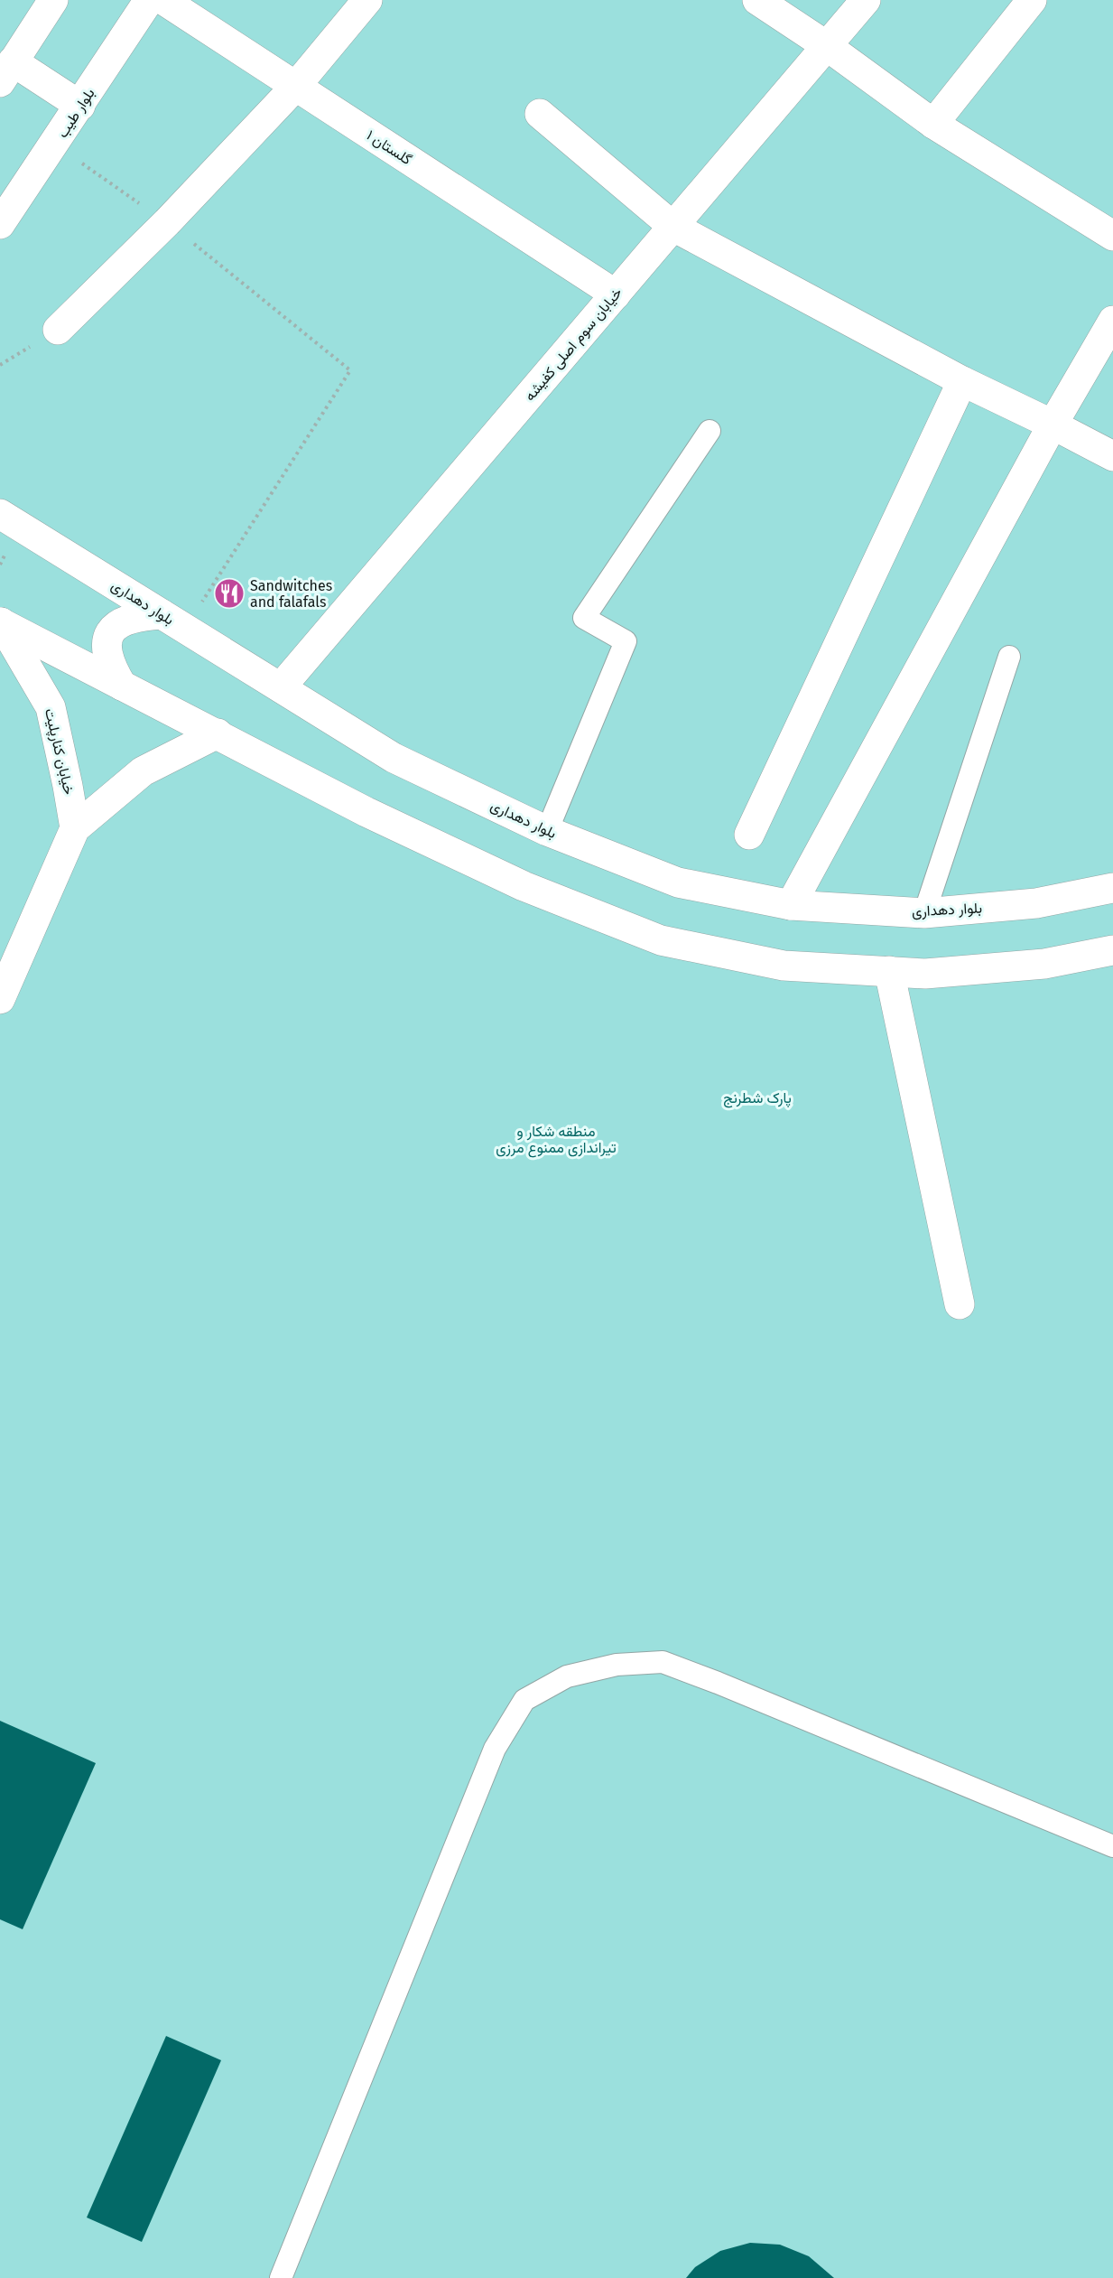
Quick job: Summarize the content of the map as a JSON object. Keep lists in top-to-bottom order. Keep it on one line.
{"streets":{"street":["بلوار طیب","گلستان ۱","خیابان سوم اصلی کفیشه","بلوار دهداری","خیابان کنارپلیت"]},"crossings":[["گلستان ۱","خیابان سوم اصلی کفیشه"],["خیابان سوم اصلی کفیشه","بلوار دهداری"]],"parks":["پارک شطرنج","منطقه شکار و تیراندازی ممنوع مرزی"],"places":{"restaurant":["Sandwitches and falafals"]}}
